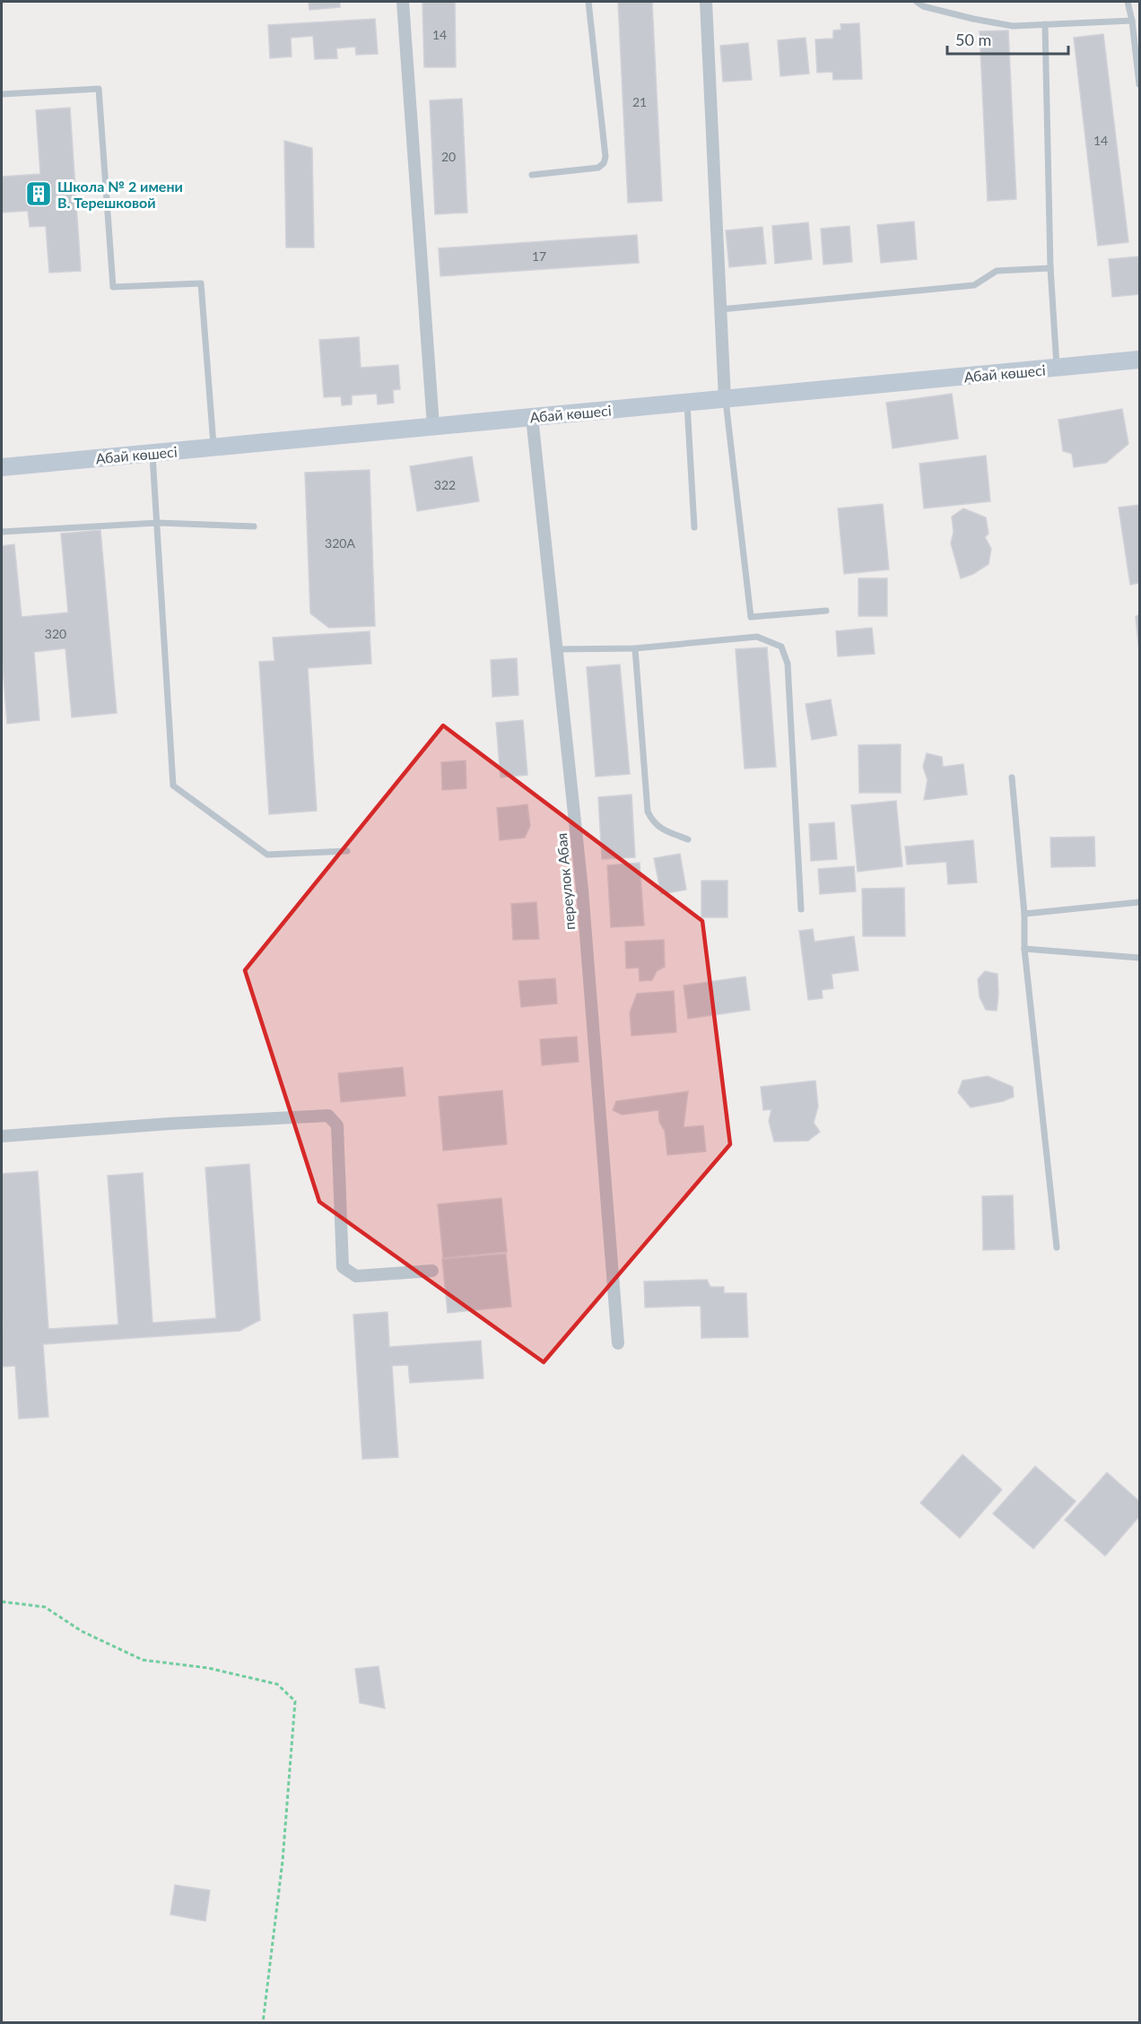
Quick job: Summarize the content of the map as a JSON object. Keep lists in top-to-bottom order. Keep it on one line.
{"streets":{"main road":["Абай көшесі"],"street":["переулок Абая"]},"crossings":[["Абай көшесі","переулок Абая"]],"places":{"building":["Школа № 2 имени В. Терешковой"]},"house_numbers":["14","21","14","20","17","322","320А","320"],"scale_bar":"50 m"}
